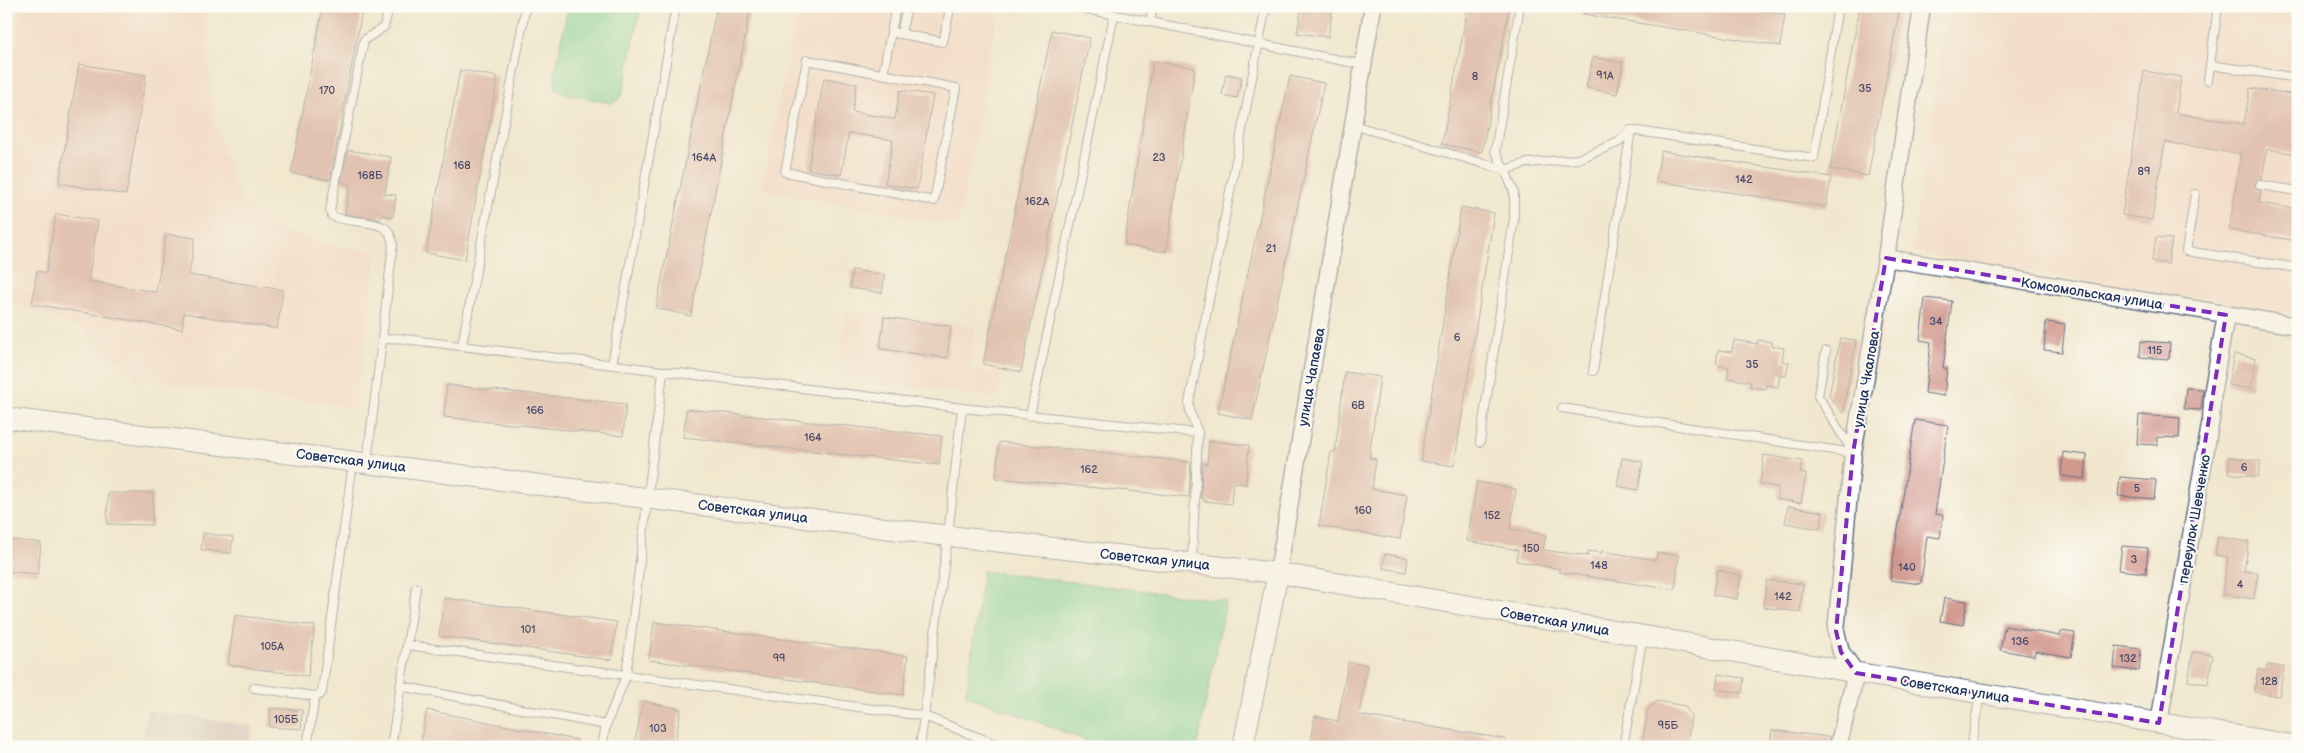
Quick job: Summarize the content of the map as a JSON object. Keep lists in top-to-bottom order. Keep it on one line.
{"streets":{"street":["Комсомольская улица","улица Чапаева","улица Чкалова","Советская улица","переулок Шевченко"]},"crossings":[["Комсомольская улица","улица Чкалова"],["Комсомольская улица","переулок Шевченко"],["улица Чапаева","Советская улица"],["улица Чкалова","Советская улица"],["Советская улица","переулок Шевченко"]],"house_numbers":["91А","8","35","170","164А","23","168","89","168Б","142","162А","21","34","6","115","35","6В","166","164","6","162","5","160","152","150","3","148","140","4","142","101","136","105А","99","132","128","105Б","95Б","103"]}
